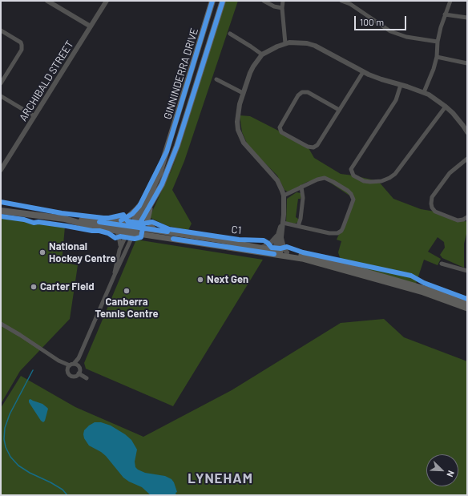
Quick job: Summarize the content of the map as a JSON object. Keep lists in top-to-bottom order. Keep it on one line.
{"streets":{"main road":["GINNINDERRA DRIVE"],"street":["ARCHIBALD STREET"],"cycle path":["C1"]},"districts":["LYNEHAM"],"places":["National Hockey Centre","Next Gen","Carter Field","Canberra Tennis Centre"],"scale_bar":"100 m","north":"bottom right"}
